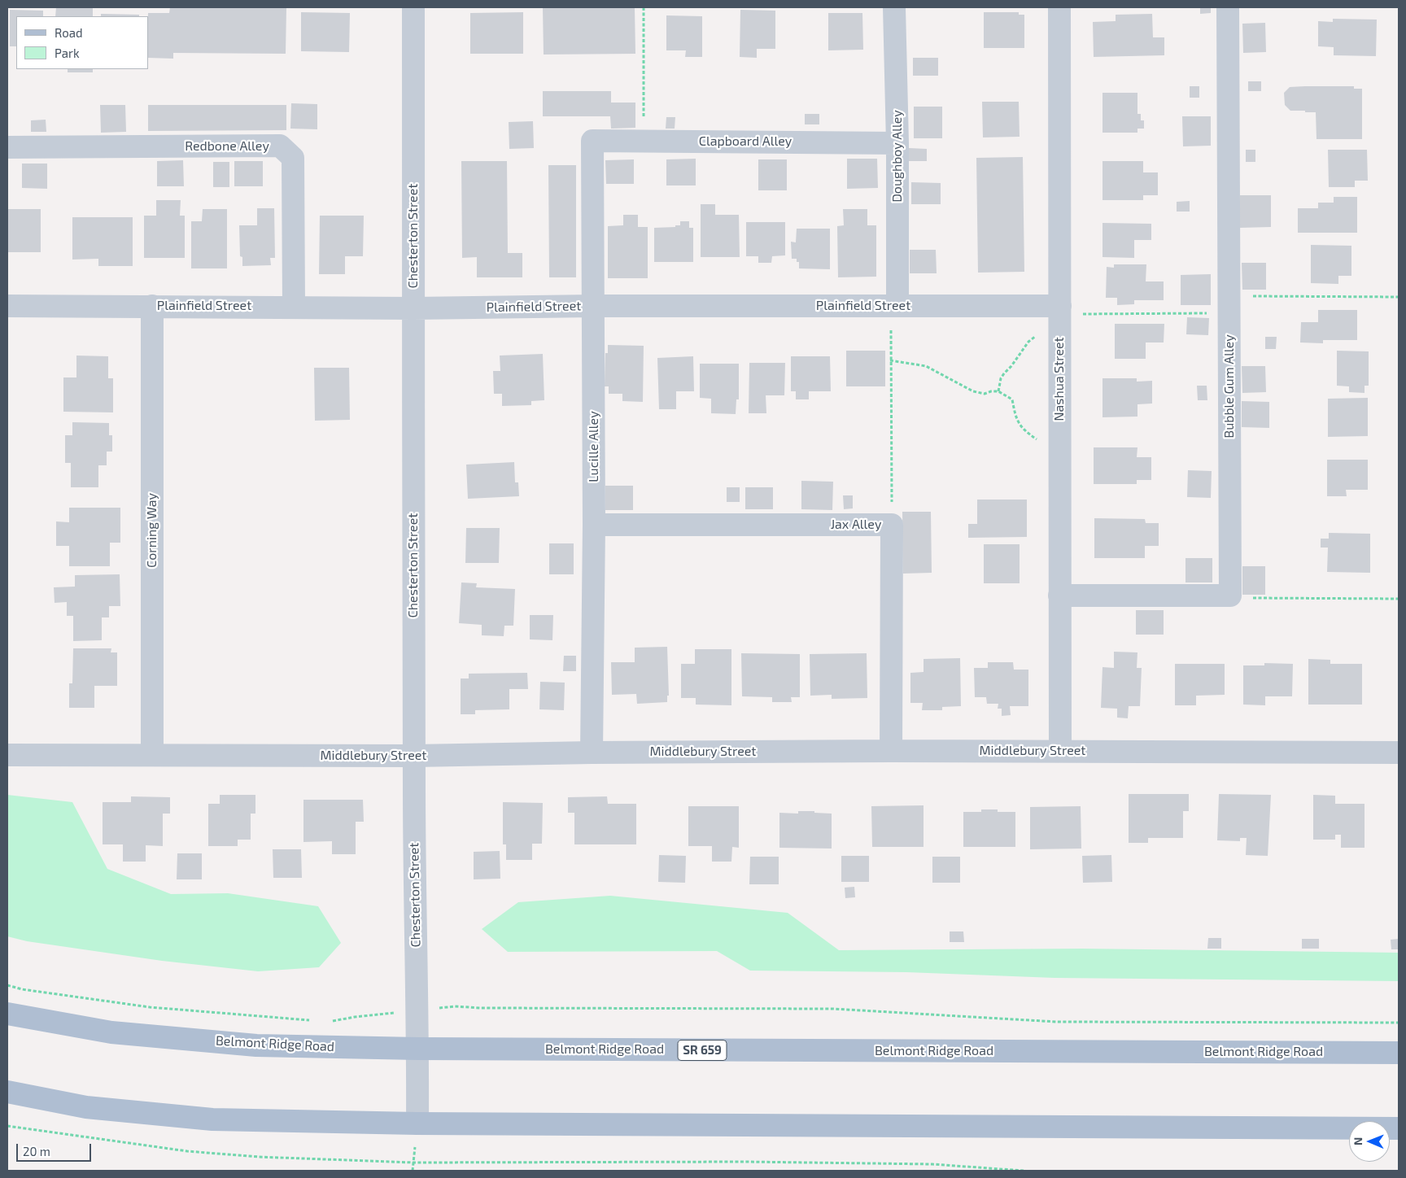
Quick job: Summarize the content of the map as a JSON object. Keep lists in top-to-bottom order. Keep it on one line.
{"streets":{"main road":["Belmont Ridge Road","SR 659"],"street":["Clapboard Alley","Redbone Alley","Doughboy Alley","Chesterton Street","Plainfield Street","Nashua Street","Bubble Gum Alley","Lucille Alley","Jax Alley","Corning Way","Middlebury Street"]},"crossings":[["Clapboard Alley","Doughboy Alley"],["Clapboard Alley","Lucille Alley"],["Redbone Alley","Plainfield Street"],["Doughboy Alley","Plainfield Street"],["Chesterton Street","Plainfield Street"],["Chesterton Street","Middlebury Street"],["Chesterton Street","Belmont Ridge Road"],["Plainfield Street","Nashua Street"],["Plainfield Street","Lucille Alley"],["Plainfield Street","Corning Way"],["Nashua Street","Middlebury Street"],["Lucille Alley","Jax Alley"],["Lucille Alley","Middlebury Street"],["Jax Alley","Middlebury Street"],["Corning Way","Middlebury Street"]],"legend":["Road","Park"],"scale_bar":"20 m","north":"left"}
